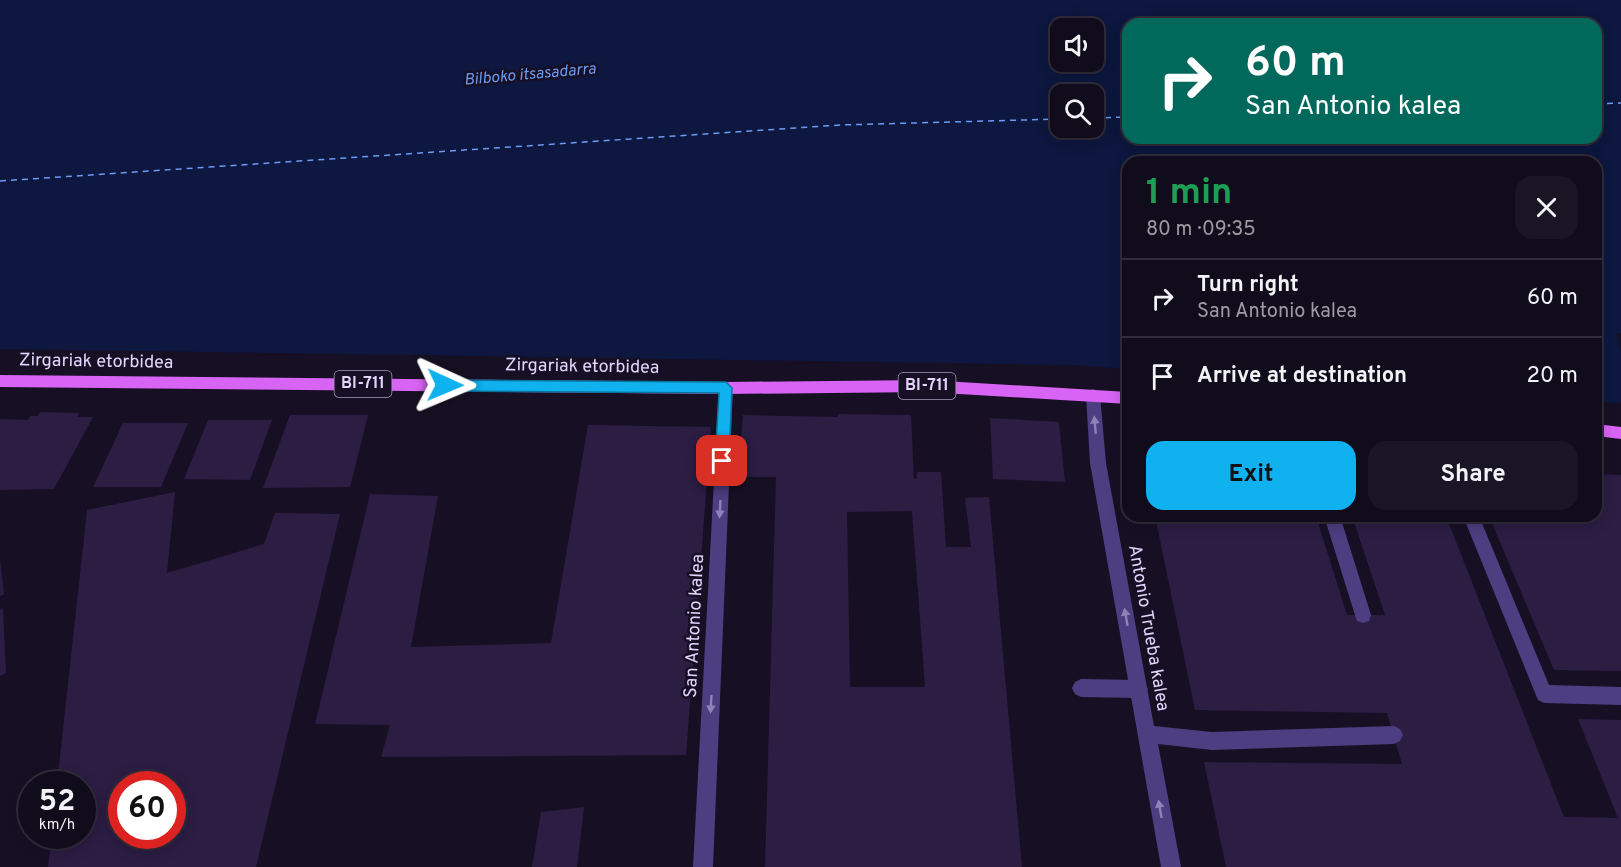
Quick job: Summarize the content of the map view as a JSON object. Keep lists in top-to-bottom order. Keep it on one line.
{"streets":{"main road":["Zirgariak etorbidea","BI-711"],"street":["San Antonio kalea","Antonio Trueba kalea"]},"crossings":[["Zirgariak etorbidea","San Antonio kalea"],["Zirgariak etorbidea","Antonio Trueba kalea"]],"one_way":["San Antonio kalea","Antonio Trueba kalea"],"water":["Bilboko itsasadarra"],"page":{"turn":["60 m","San Antonio kalea"],"heading":["1 min","80 m · 09:35"],"list":[{"name":"Turn right","note":"San Antonio kalea","value":"60 m"},{"name":"Arrive at destination","value":"20 m"}],"buttons":["Exit","Share"],"speed":"52 km/h","limit":"60"}}
